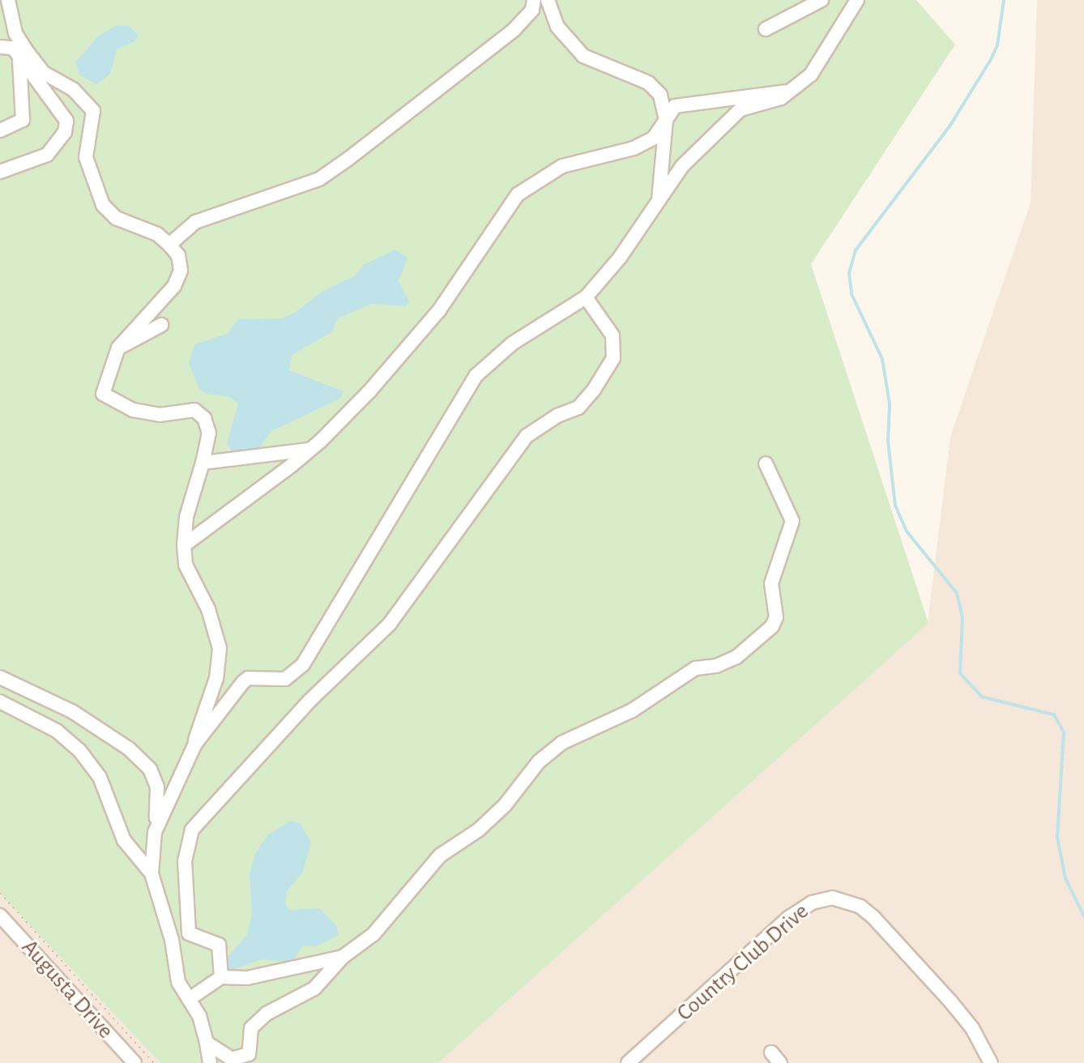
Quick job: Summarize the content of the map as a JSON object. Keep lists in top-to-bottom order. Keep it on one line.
{"streets":{"street":["Country Club Drive","Augusta Drive"]}}
